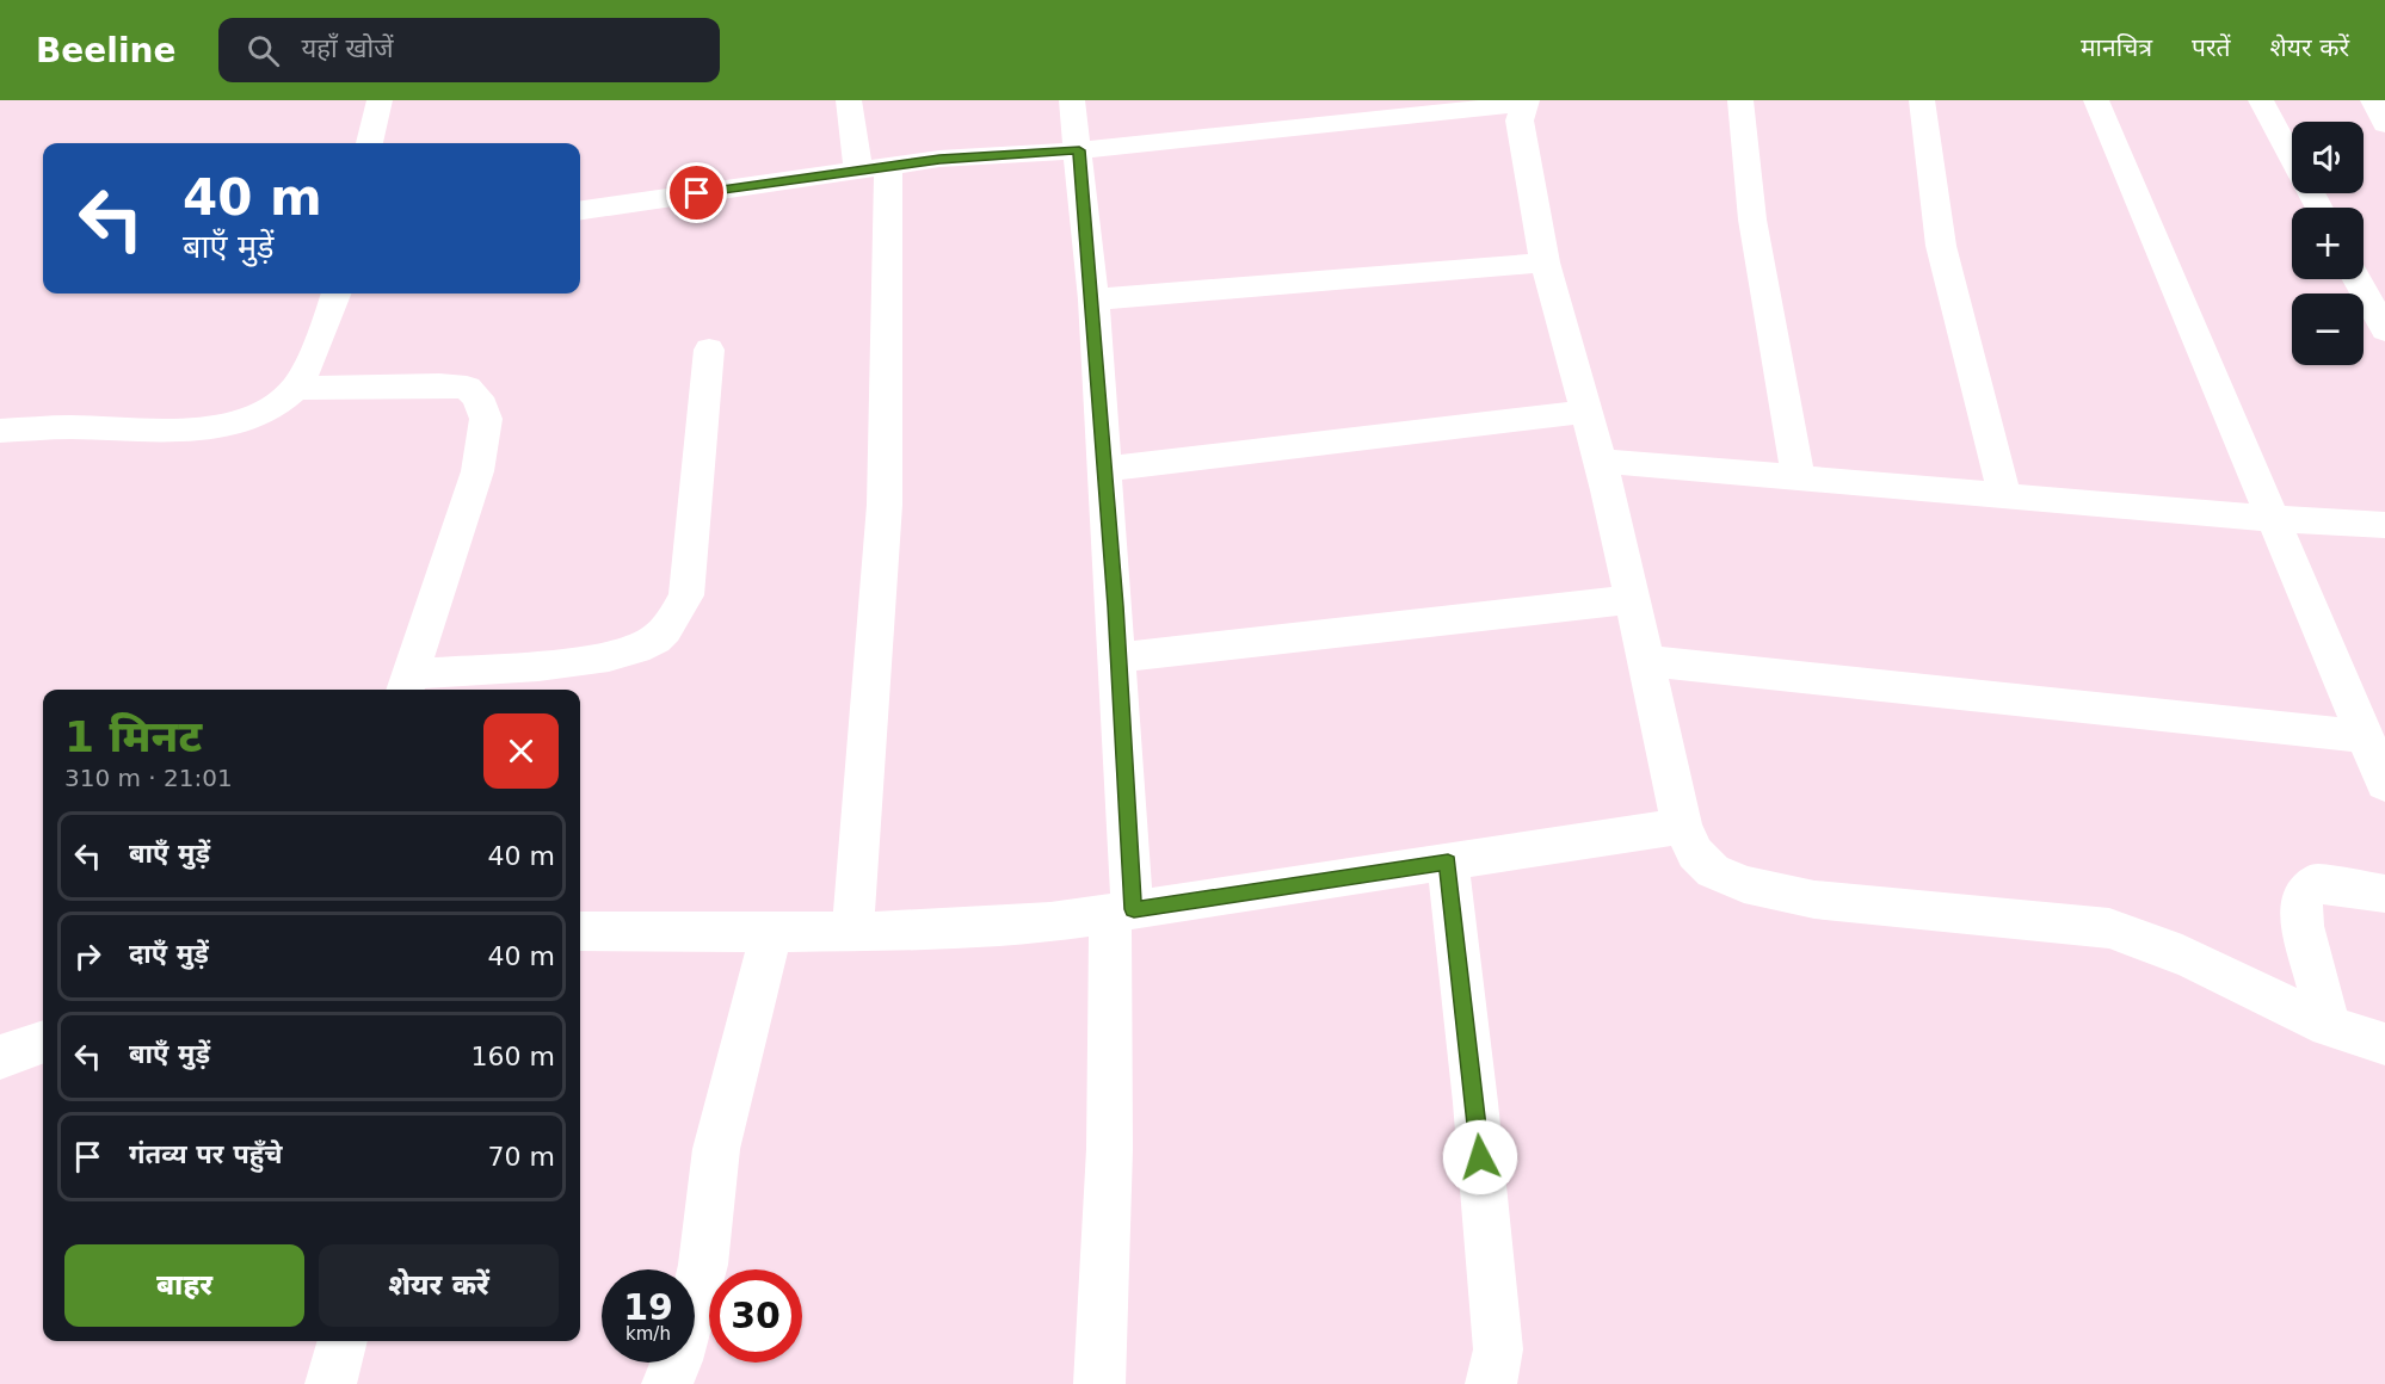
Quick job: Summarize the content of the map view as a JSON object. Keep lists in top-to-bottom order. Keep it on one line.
{"page":{"header":"Beeline","search":"यहाँ खोजें","nav":["मानचित्र","परतें","शेयर करें"],"map_buttons":["+","−"],"turn":["40 m","बाएँ मुड़ें"],"heading":["1 मिनट","310 m · 21:01"],"list":[{"name":"बाएँ मुड़ें","value":"40 m"},{"name":"दाएँ मुड़ें","value":"40 m"},{"name":"बाएँ मुड़ें","value":"160 m"},{"name":"गंतव्य पर पहुँचे","value":"70 m"}],"buttons":["बाहर","शेयर करें"],"speed":"19 km/h","limit":"30"}}
